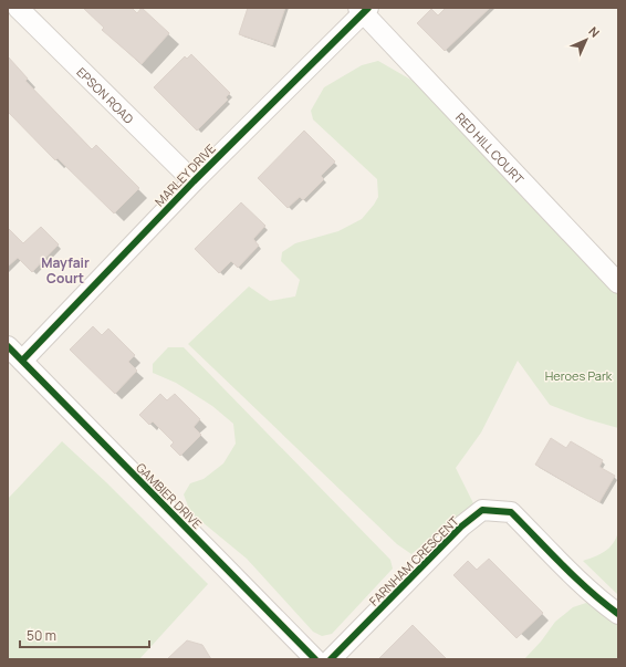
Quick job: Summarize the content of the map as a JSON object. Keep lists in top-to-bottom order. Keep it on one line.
{"streets":{"street":["EPSON ROAD","RED HILL COURT","MARLEY DRIVE","GAMBIER DRIVE","FARNHAM CRESCENT"]},"crossings":[["EPSON ROAD","MARLEY DRIVE"],["RED HILL COURT","MARLEY DRIVE"],["MARLEY DRIVE","GAMBIER DRIVE"]],"districts":["Mayfair Court"],"parks":["Heroes Park"],"scale_bar":"50 m","north":"top right"}
